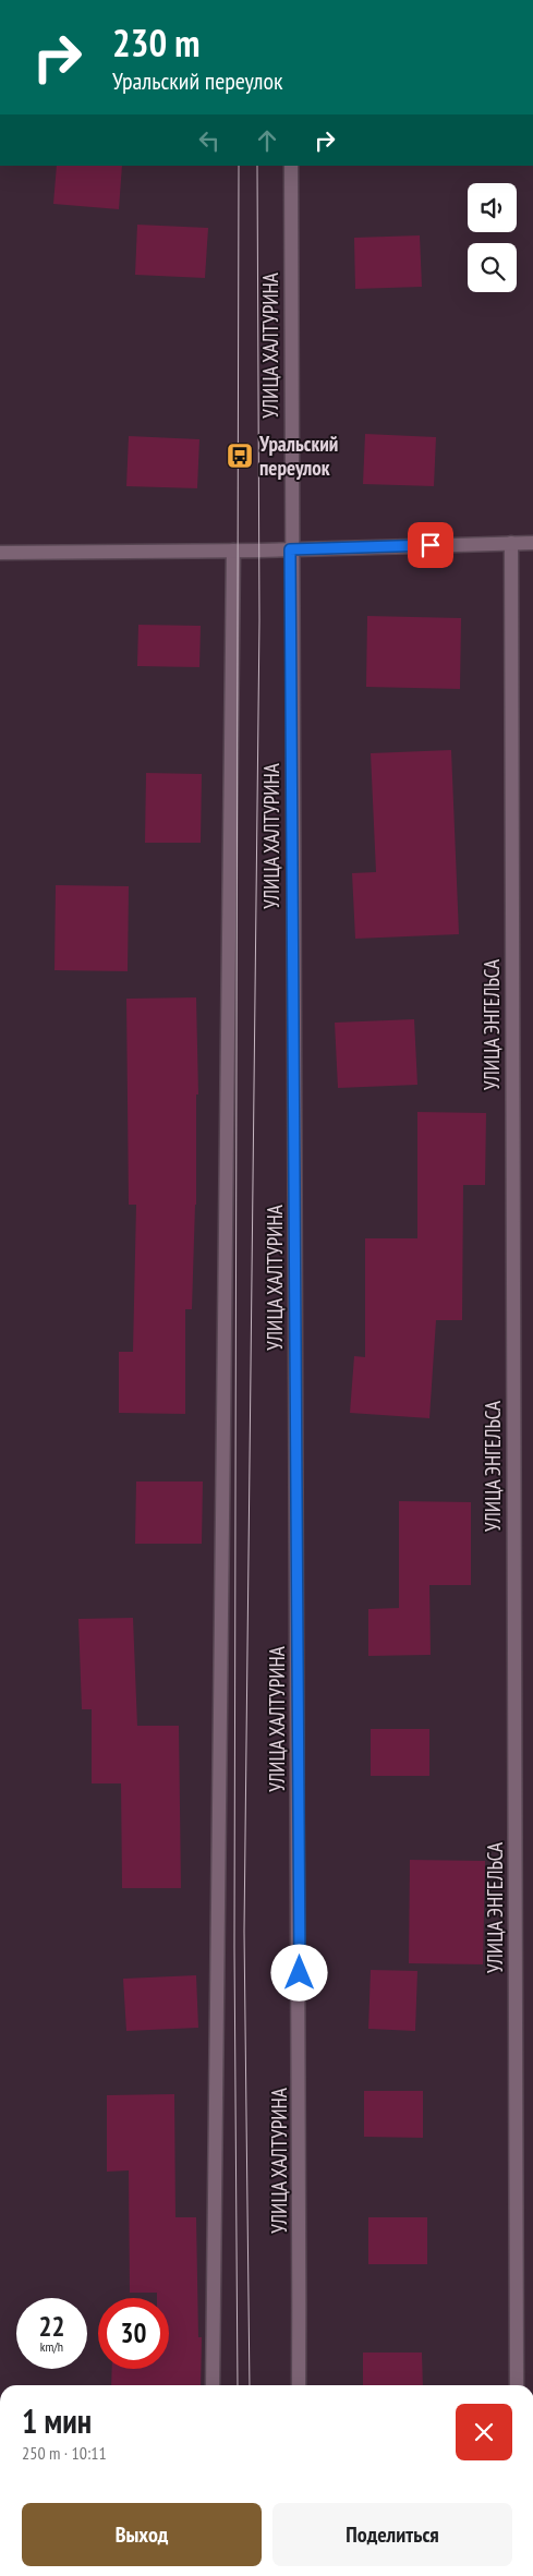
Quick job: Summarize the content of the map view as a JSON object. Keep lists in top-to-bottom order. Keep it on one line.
{"streets":{"street":["УЛИЦА ХАЛТУРИНА","УЛИЦА ЭНГЕЛЬСА"]},"places":{"bus stop":["Уральский переулок"]},"page":{"turn":["230 m","Уральский переулок"],"speed":"22 km/h","limit":"30","heading":["1 мин","250 m · 10:11"],"buttons":["Выход","Поделиться"]}}
